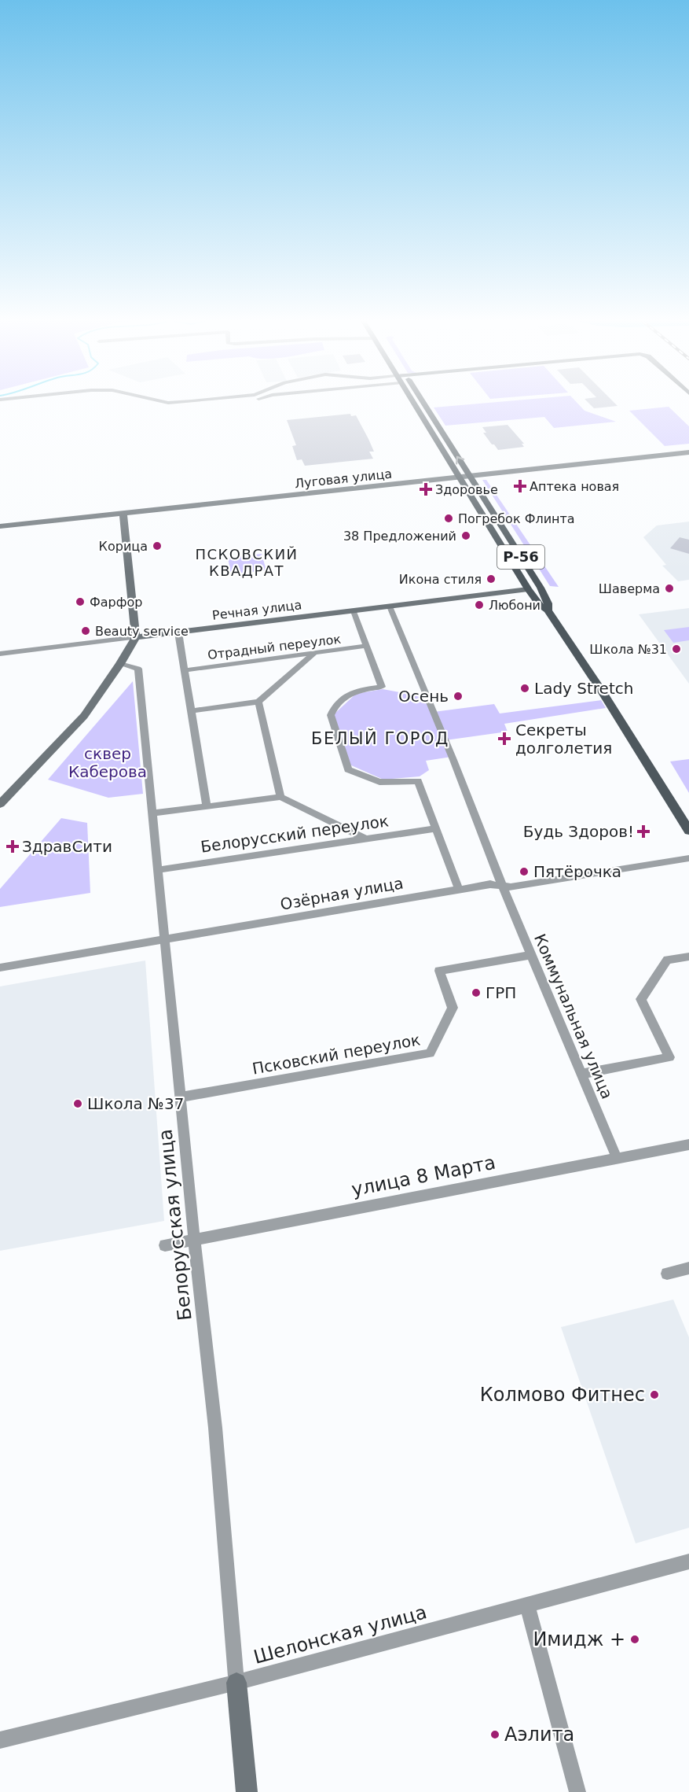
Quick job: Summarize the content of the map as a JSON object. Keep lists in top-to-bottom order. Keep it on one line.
{"streets":{"main road":["Р-56"],"street":["Луговая улица","Речная улица","Отрадный переулок","Белорусский переулок","Озёрная улица","Коммунальная улица","Псковский переулок","улица 8 Марта","Белорусская улица","Шелонская улица"]},"crossings":[["Луговая улица","Р-56"],["Речная улица","Коммунальная улица"],["Белорусский переулок","Белорусская улица"],["Озёрная улица","Коммунальная улица"],["Озёрная улица","Белорусская улица"],["Коммунальная улица","Псковский переулок"],["Коммунальная улица","улица 8 Марта"],["Псковский переулок","Белорусская улица"],["улица 8 Марта","Белорусская улица"],["Белорусская улица","Шелонская улица"]],"districts":["ПСКОВСКИЙ КВАДРАТ","БЕЛЫЙ ГОРОД"],"parks":["сквер Каберова"],"places":{"health":["Аптека новая","Здоровье","Секреты долголетия","Будь Здоров!","ЗдравСити"],"other":["Погребок Флинта","38 Предложений","Корица","Икона стиля","Шаверма","Фарфор","Любони","Beauty service","Школа №31","Lady Stretch","Осень","Пятёрочка","ГРП","Школа №37","Колмово Фитнес","Имидж +","Аэлита"]}}
